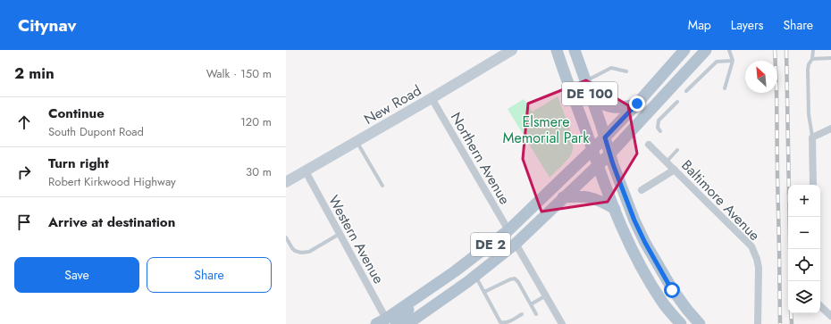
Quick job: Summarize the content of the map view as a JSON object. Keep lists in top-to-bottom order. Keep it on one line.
{"streets":{"main road":["DE 100","DE 2"],"street":["New Road","Northern Avenue","Baltimore Avenue","Western Avenue"]},"crossings":[["DE 100","DE 2"],["New Road","Northern Avenue"],["New Road","Western Avenue"],["Northern Avenue","DE 2"],["Western Avenue","DE 2"]],"parks":["Elsmere Memorial Park"],"north":"top left","page":{"header":"Citynav","nav":["Map","Layers","Share"],"heading":["2 min","Walk · 150 m"],"list":[["Continue","South Dupont Road","120 m"],["Turn right","Robert Kirkwood Highway","30 m"],"Arrive at destination"],"map_buttons":["+","−"],"buttons":["Save","Share"]}}
